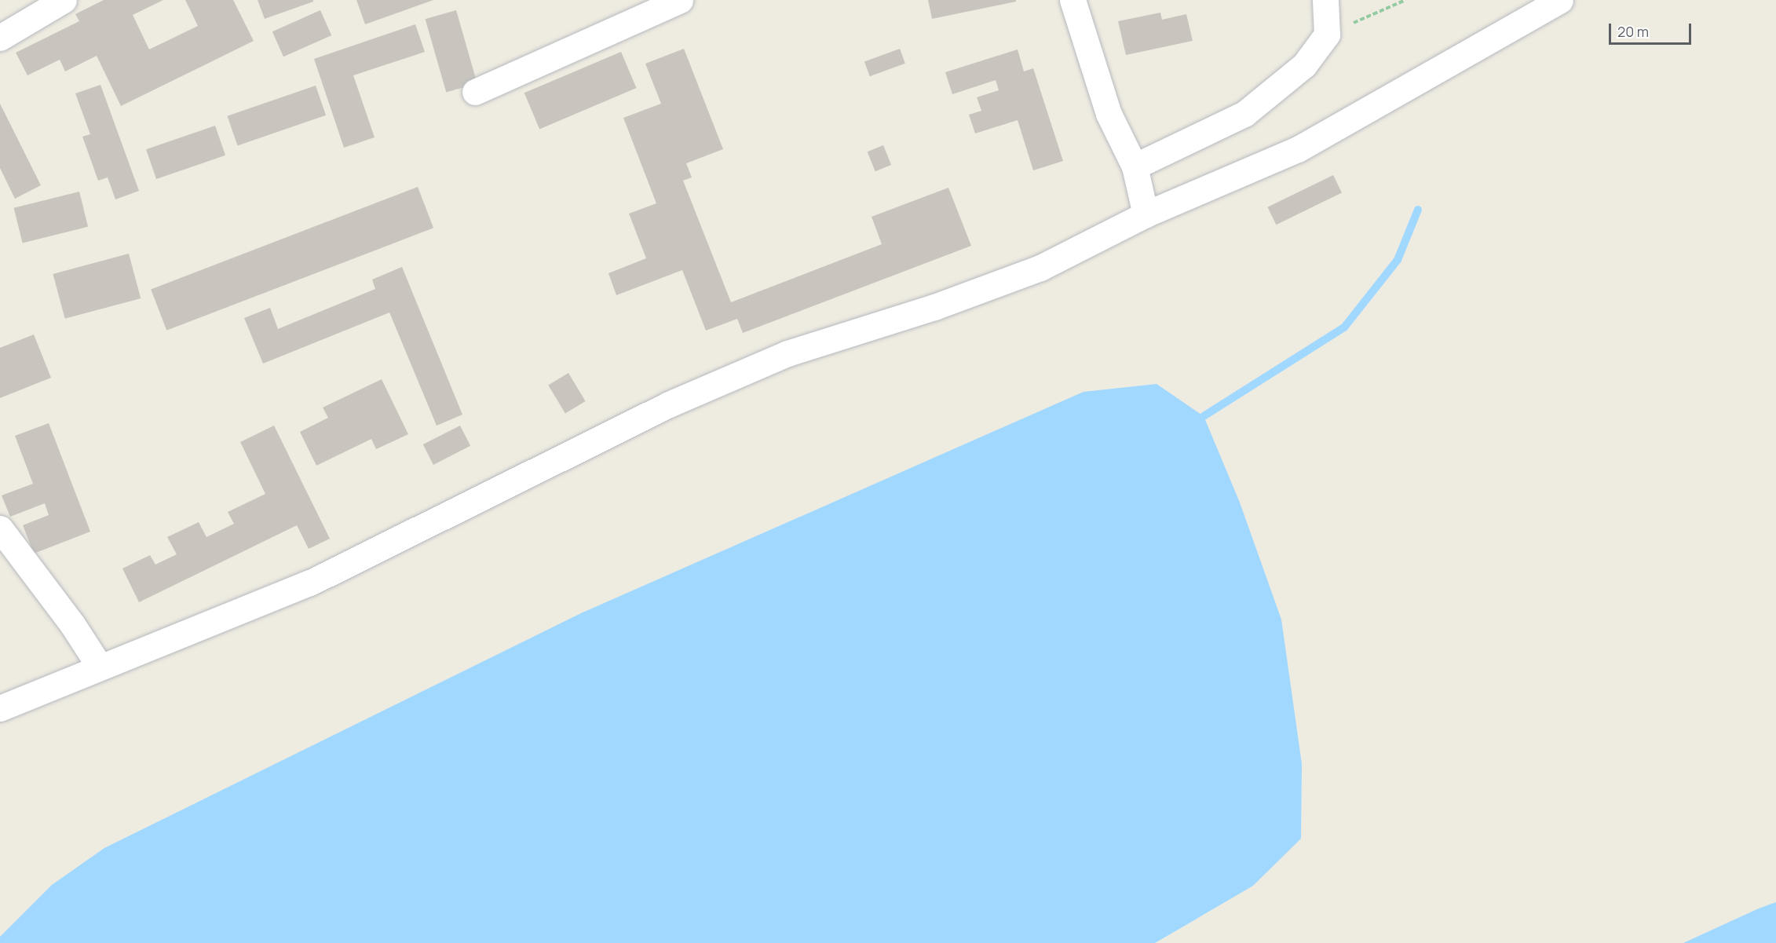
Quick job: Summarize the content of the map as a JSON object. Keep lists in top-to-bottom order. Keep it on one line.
{"scale_bar":"20 m"}
